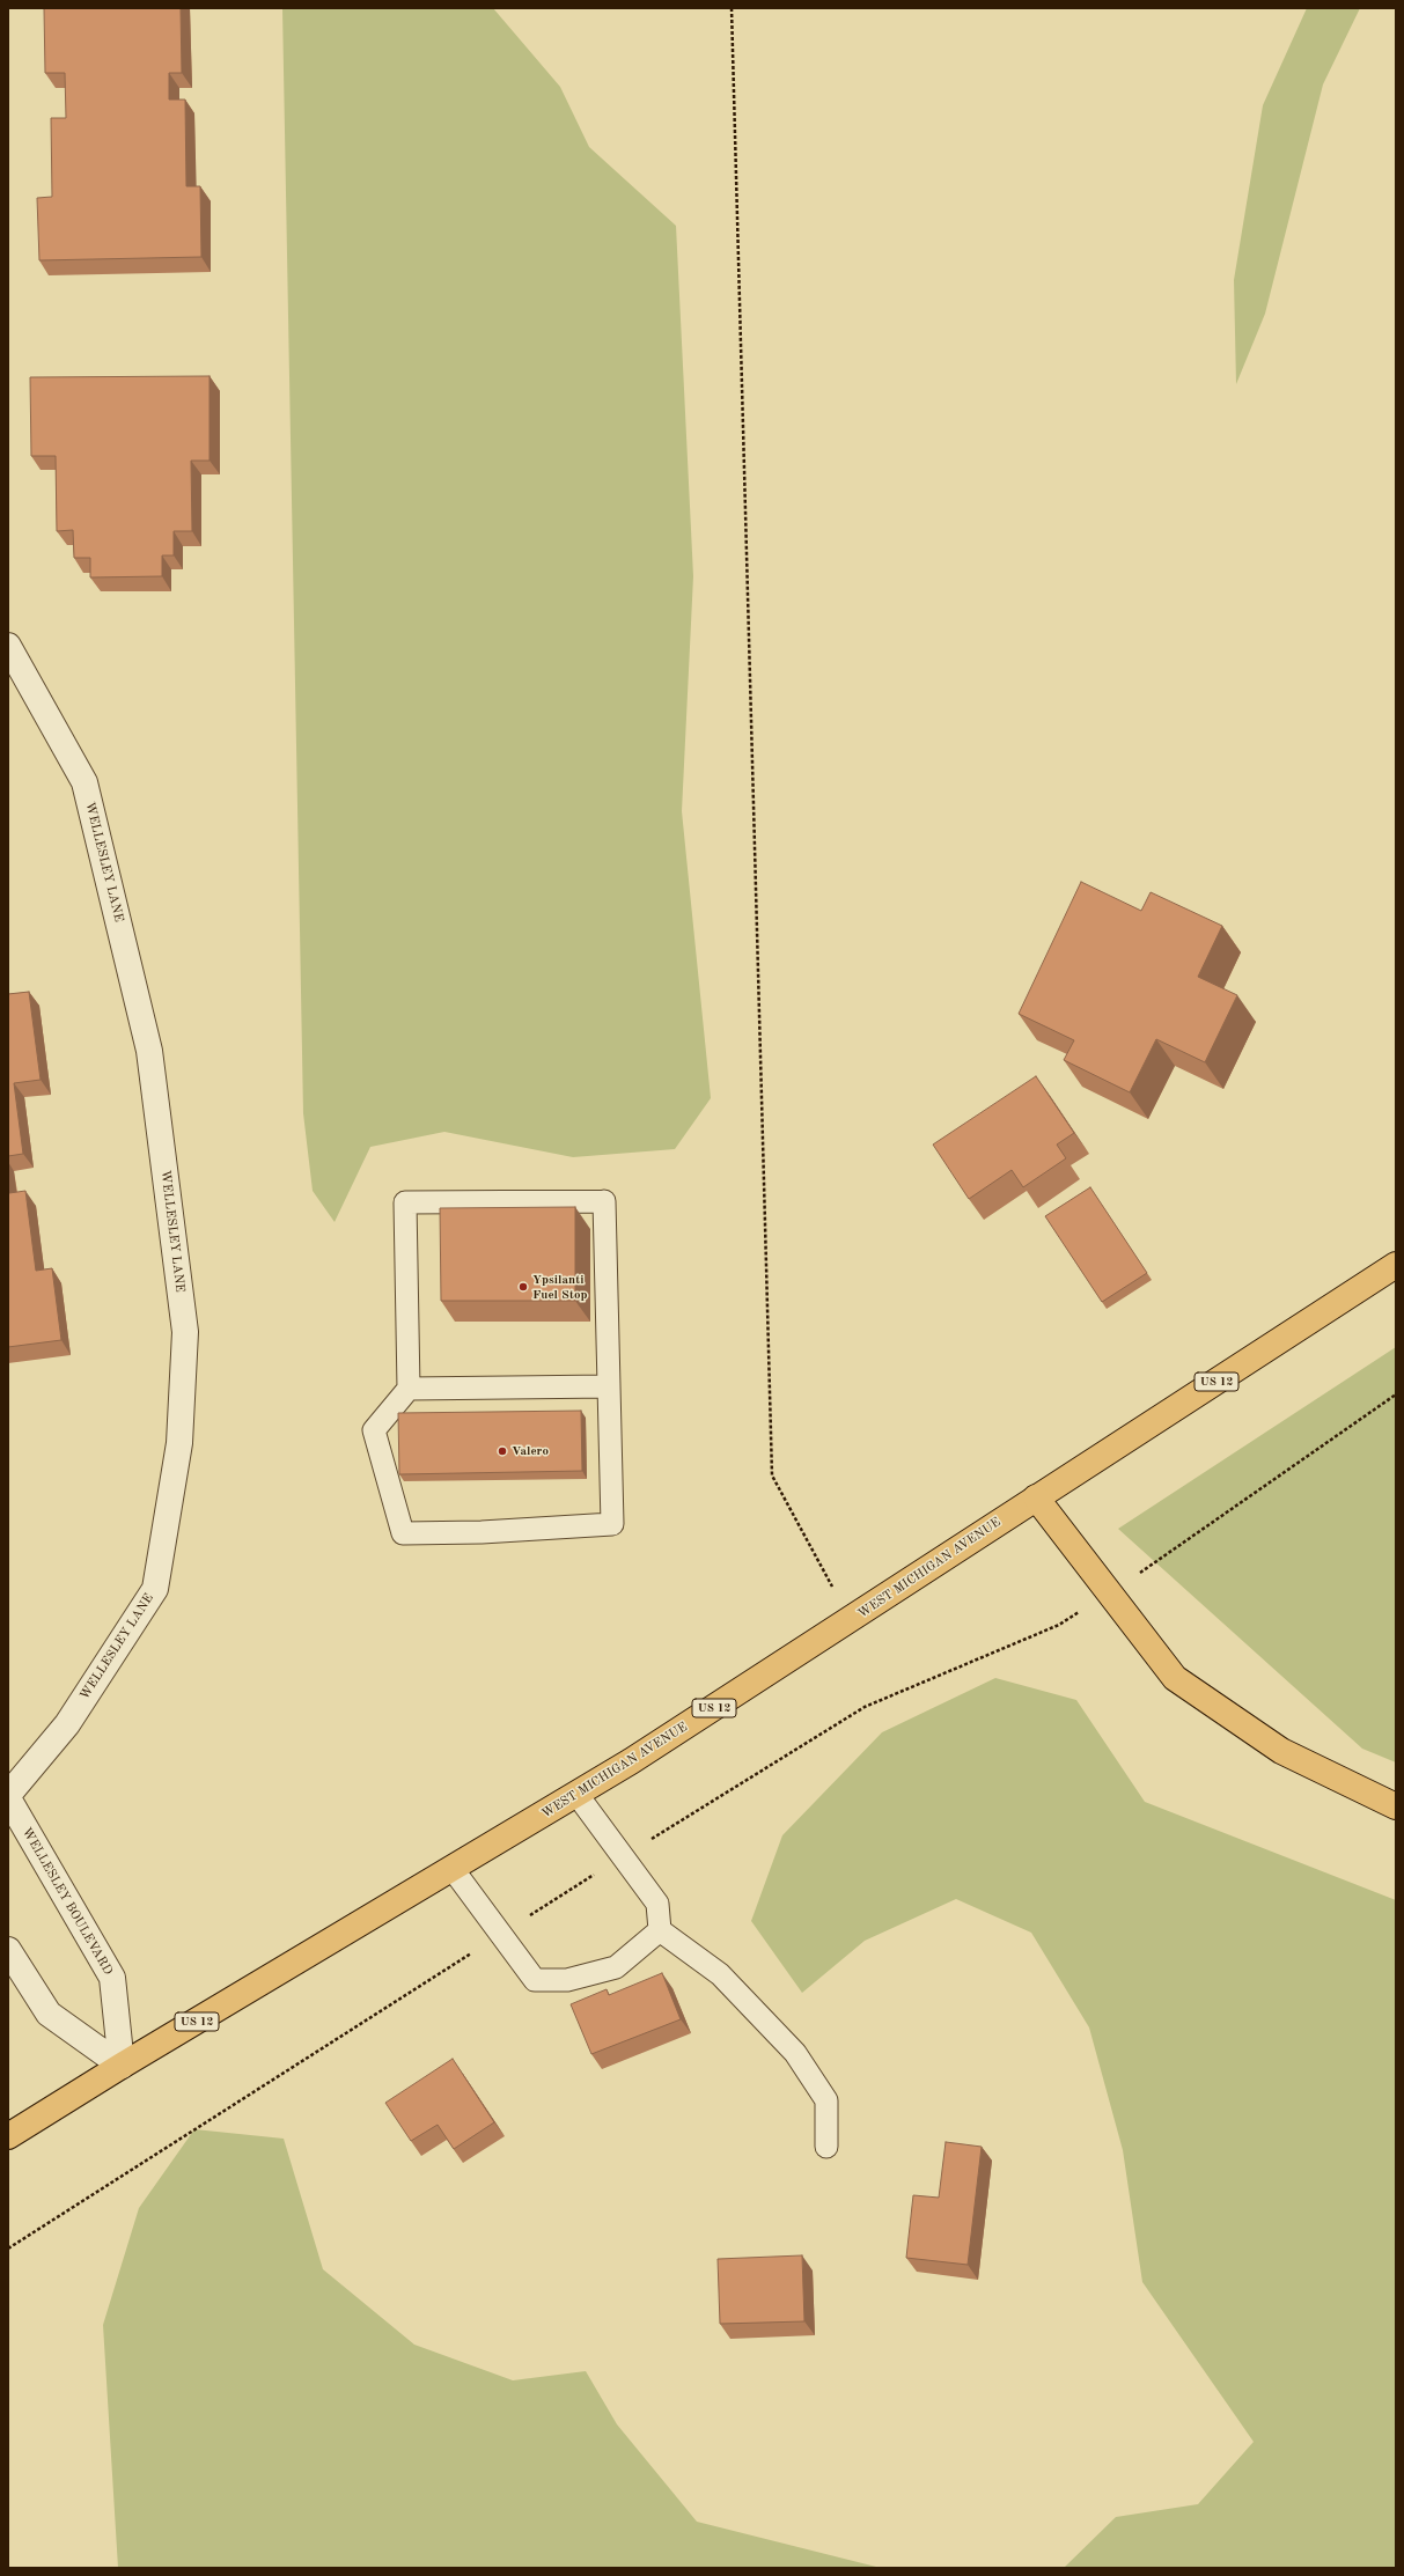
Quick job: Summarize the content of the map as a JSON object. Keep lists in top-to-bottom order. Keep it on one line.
{"streets":{"highway":["US 12","WEST MICHIGAN AVENUE"],"street":["WELLESLEY LANE","WELLESLEY BOULEVARD"]},"crossings":[["WELLESLEY LANE","WELLESLEY BOULEVARD"],["WEST MICHIGAN AVENUE","WELLESLEY BOULEVARD"]],"places":["Ypsilanti Fuel Stop","Valero"]}
